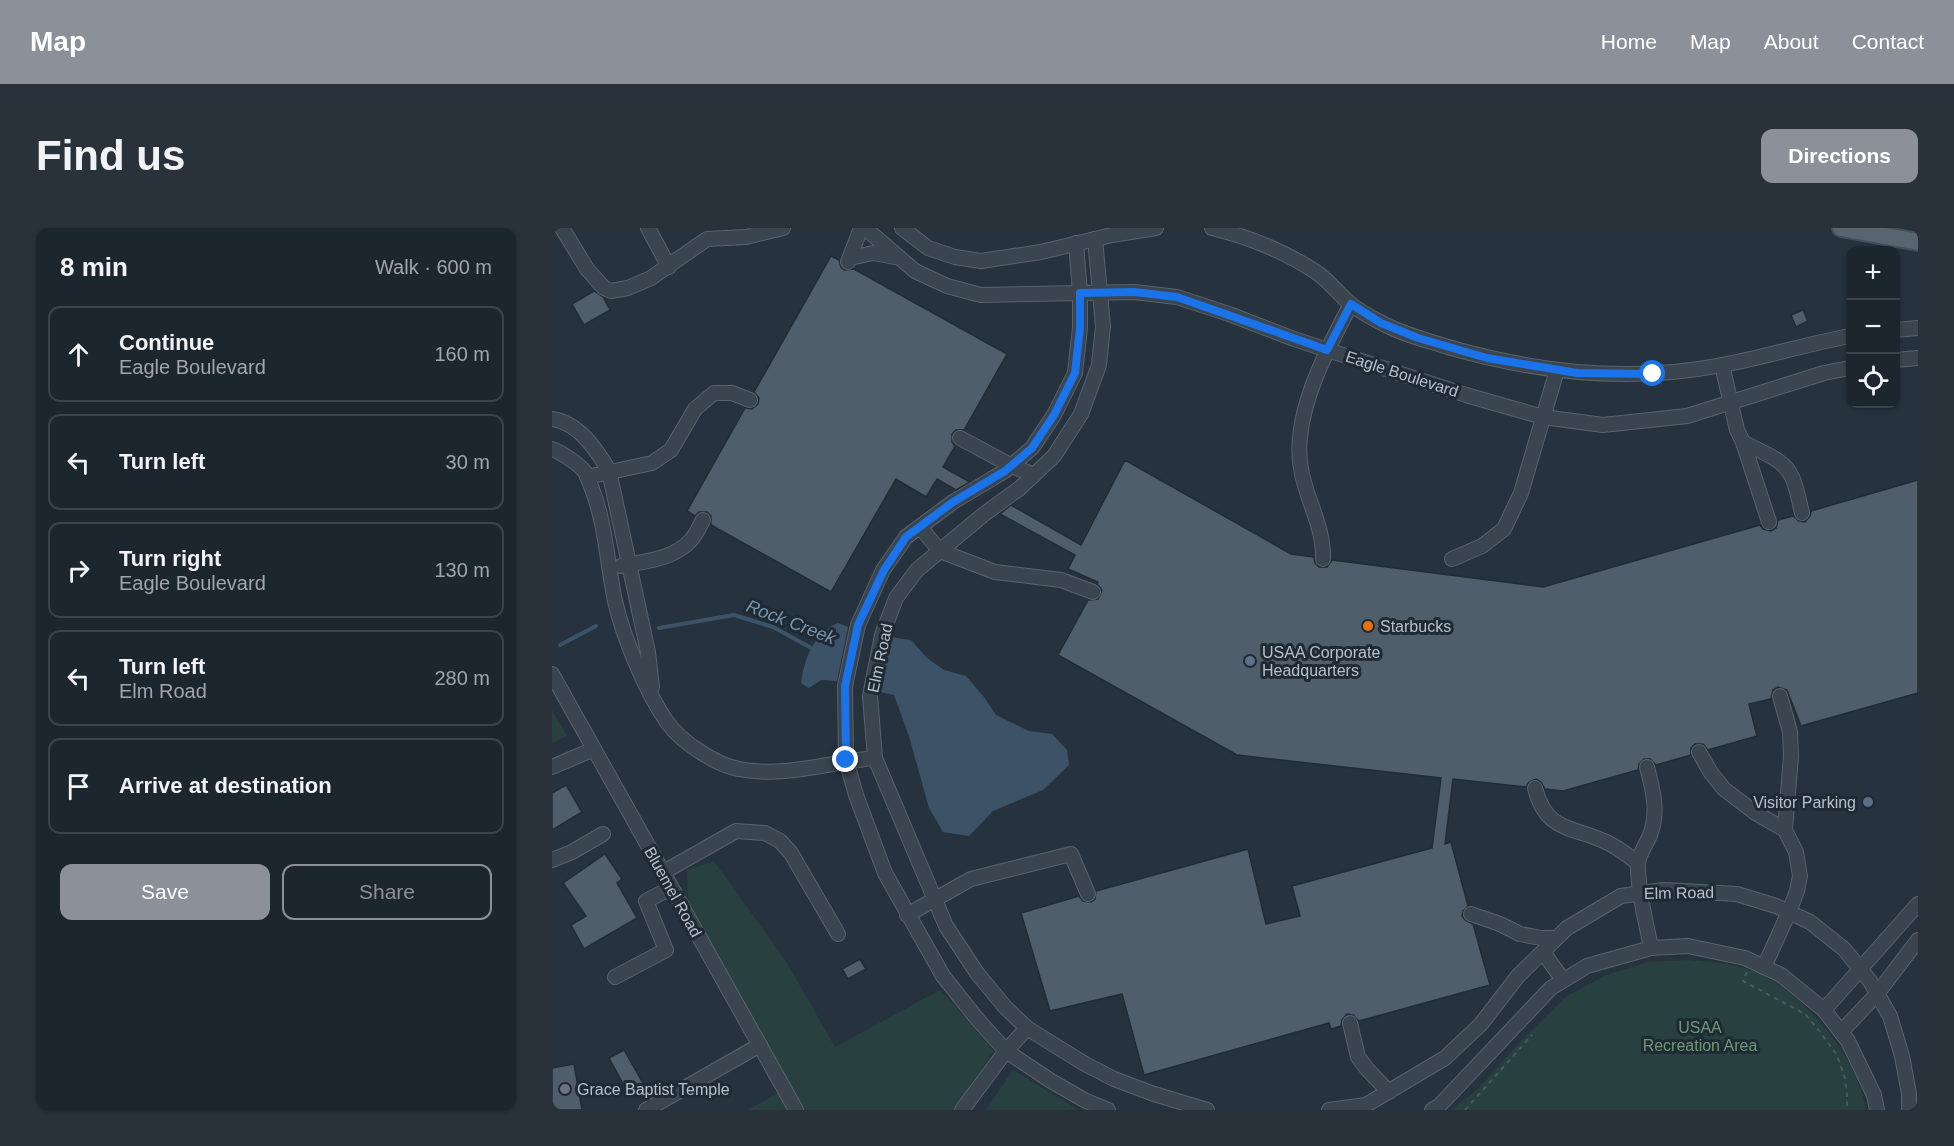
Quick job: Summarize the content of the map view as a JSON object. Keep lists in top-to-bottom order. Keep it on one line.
{"streets":{"street":["Eagle Boulevard","Elm Road","Bluemel Road"]},"crossings":[["Eagle Boulevard","Elm Road"]],"water":["Rock Creek"],"parks":["USAA Recreation Area"],"places":["Starbucks","USAA Corporate Headquarters","Visitor Parking","Grace Baptist Temple"],"page":{"header":"Map","nav":["Home","Map","About","Contact"],"buttons":["Directions",["Save","Share"]],"title":"Find us","heading":["8 min","Walk · 600 m"],"map_buttons":["+","−"],"list":[["Continue","Eagle Boulevard","160 m"],["Turn left","30 m"],["Turn right","Eagle Boulevard","130 m"],["Turn left","Elm Road","280 m"],"Arrive at destination"]}}
